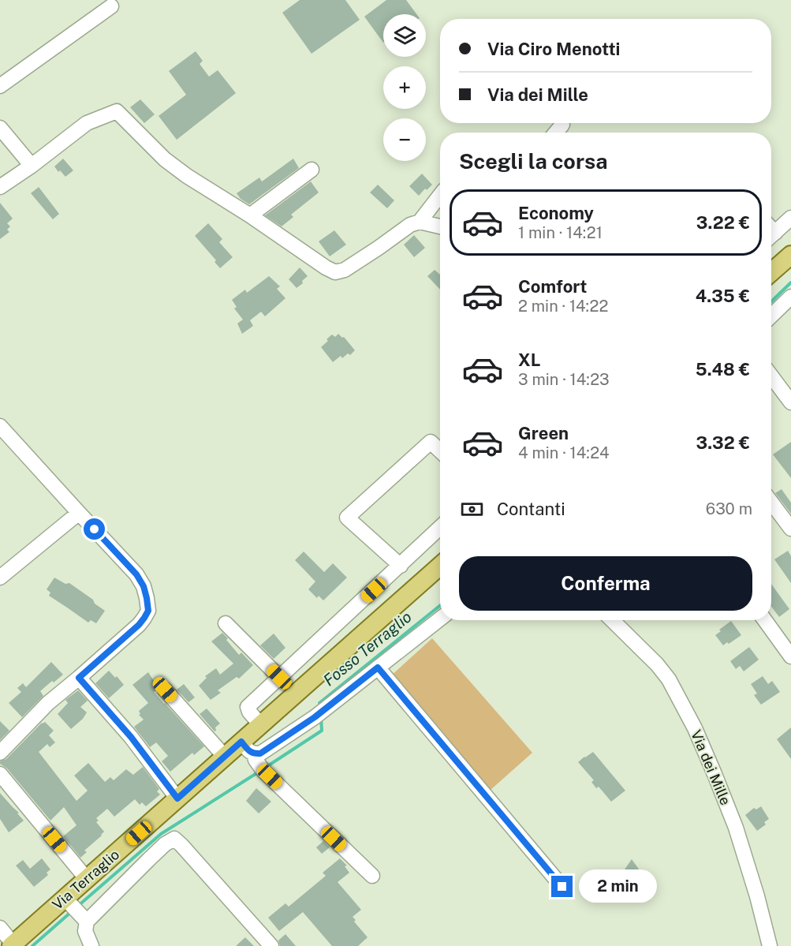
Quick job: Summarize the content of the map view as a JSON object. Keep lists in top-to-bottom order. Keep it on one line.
{"streets":{"main road":["Via Terraglio"],"street":["Via dei Mille"]},"water":["Fosso Terraglio"],"page":{"map_buttons":["+","−"],"banner":["Via Ciro Menotti","Via dei Mille"],"heading":"Scegli la corsa","list":[{"name":"Economy","note":"1 min · 14:21","value":"3.22 €"},{"name":"Comfort","note":"2 min · 14:22","value":"4.35 €"},{"name":"XL","note":"3 min · 14:23","value":"5.48 €"},{"name":"Green","note":"4 min · 14:24","value":"3.32 €"}],"pay":["Contanti","630 m"],"buttons":"Conferma","bubble":"2 min"}}
